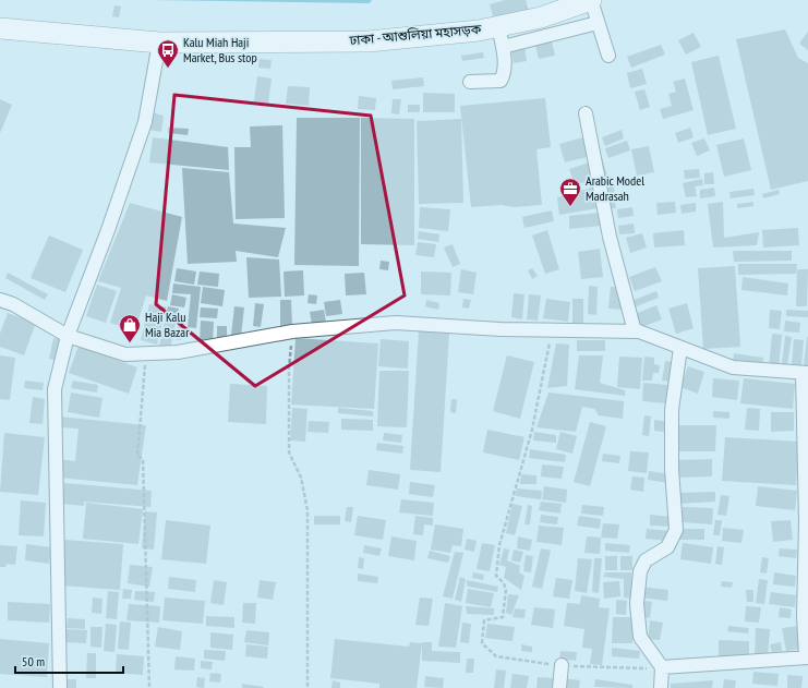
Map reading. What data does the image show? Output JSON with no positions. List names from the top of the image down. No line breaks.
{"streets":{"highway":["ঢাকা - আশুলিয়া মহাসড়ক"]},"places":{"bus stop":["Kalu Miah Haji Market, Bus stop"],"office":["Arabic Model Madrasah"],"shop":["Haji Kalu Mia Bazar"]},"scale_bar":"50 m"}
